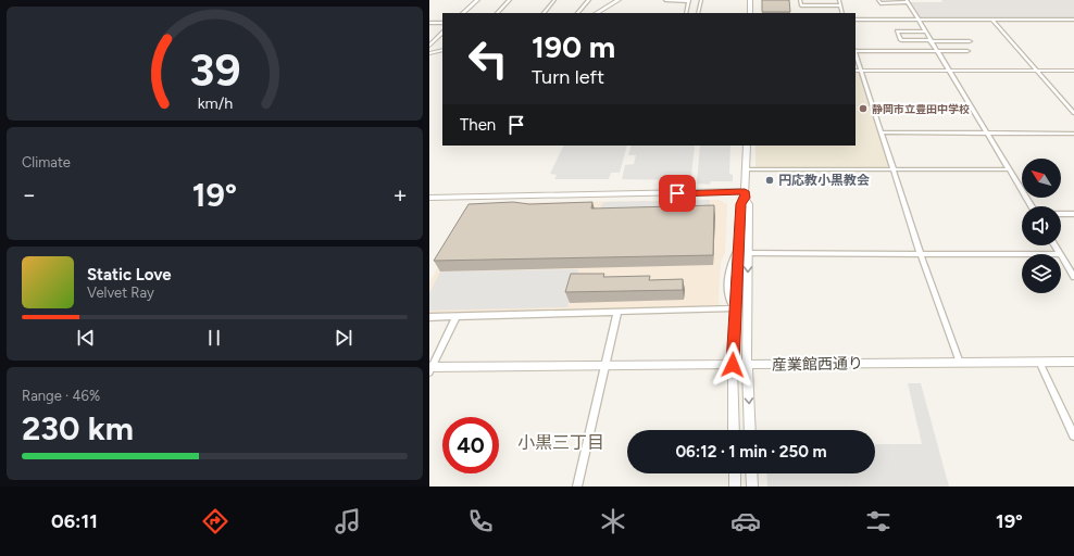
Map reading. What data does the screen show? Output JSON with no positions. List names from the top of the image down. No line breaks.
{"streets":{"street":["産業館西通り"]},"districts":["小黒三丁目"],"places":["静岡市立豊田中学校","円応教小黒教会"],"north":"top left","page":{"turn":["190 m","Turn left"],"then":"Then","tile":["Climate",["Range · 46%","230 km"]],"heat":["−","19°","+"],"song":["Static Love","Velvet Ray"],"limit":"40","trip":"06:12 · 1 min · 250 m","tabs":["06:11","19°"],"gauge":["39","km/h"]}}
